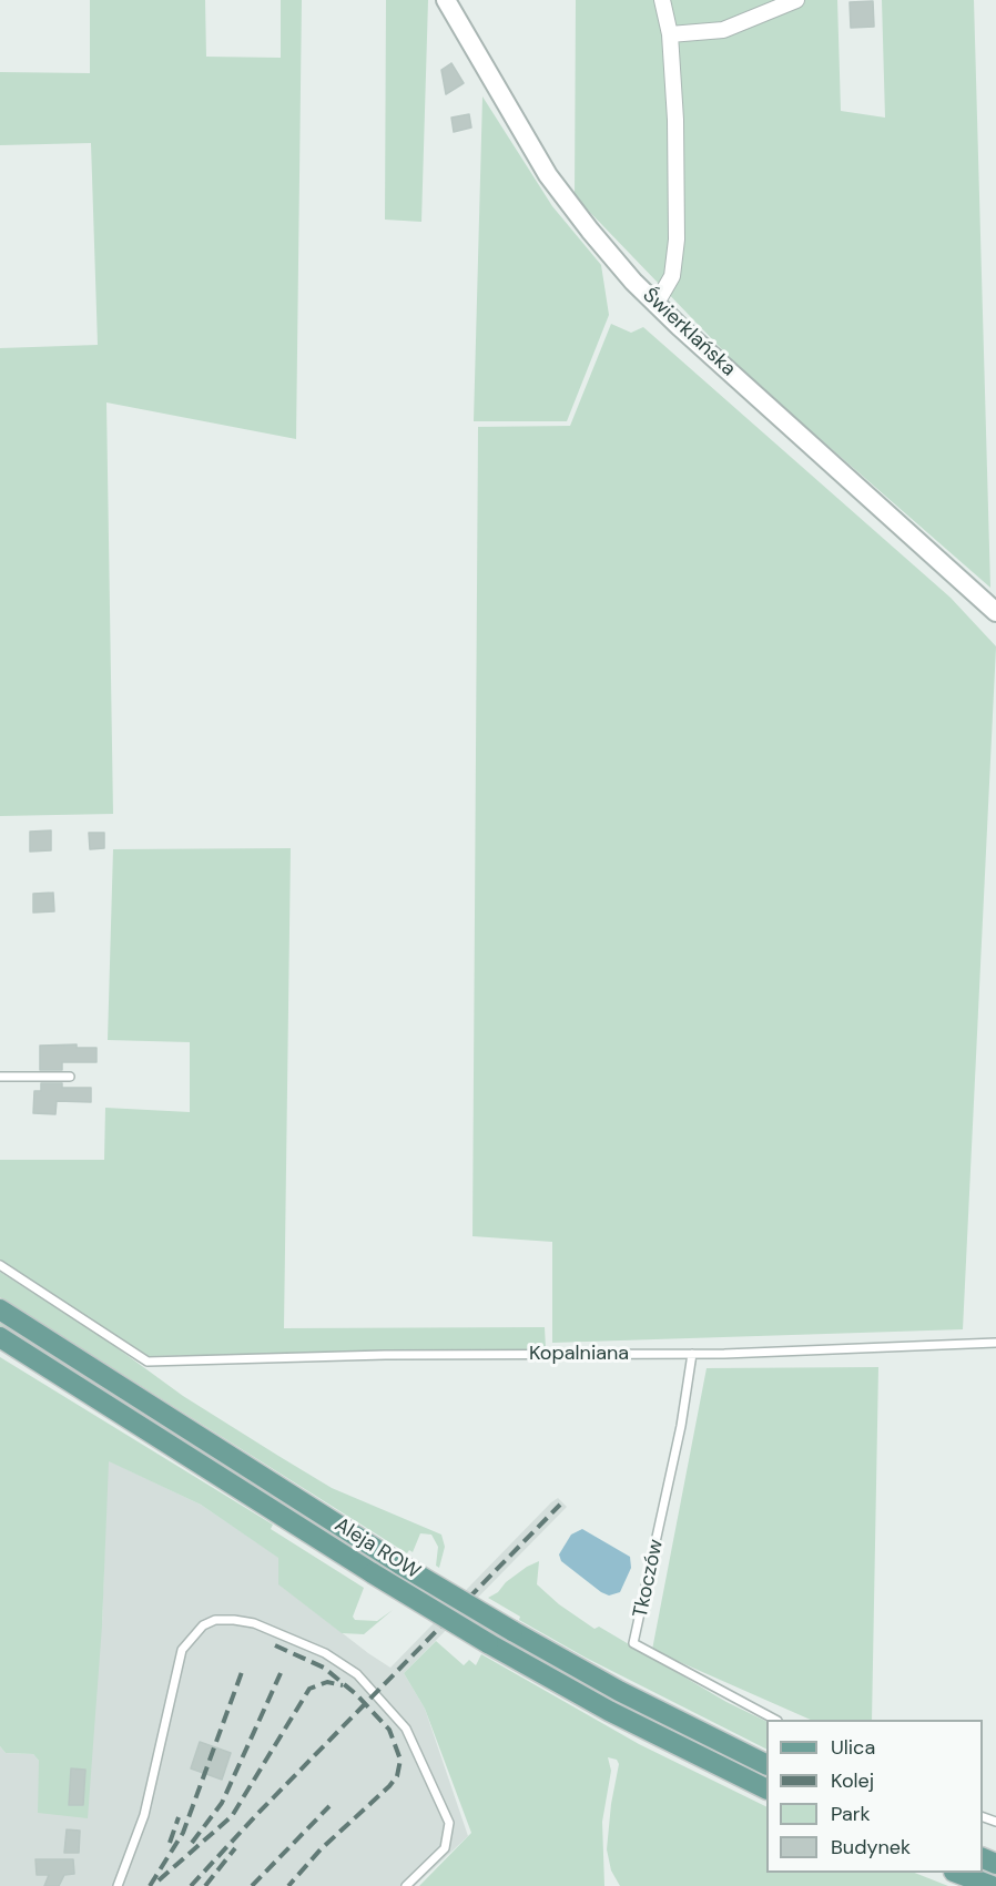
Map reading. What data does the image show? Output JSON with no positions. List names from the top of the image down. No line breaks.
{"streets":{"main road":["Aleja ROW"],"street":["Świerklańska"],"lane":["Kopalniana","Tkoczów"]},"crossings":[["Kopalniana","Tkoczów"]],"legend":["Ulica","Kolej","Park","Budynek"]}
